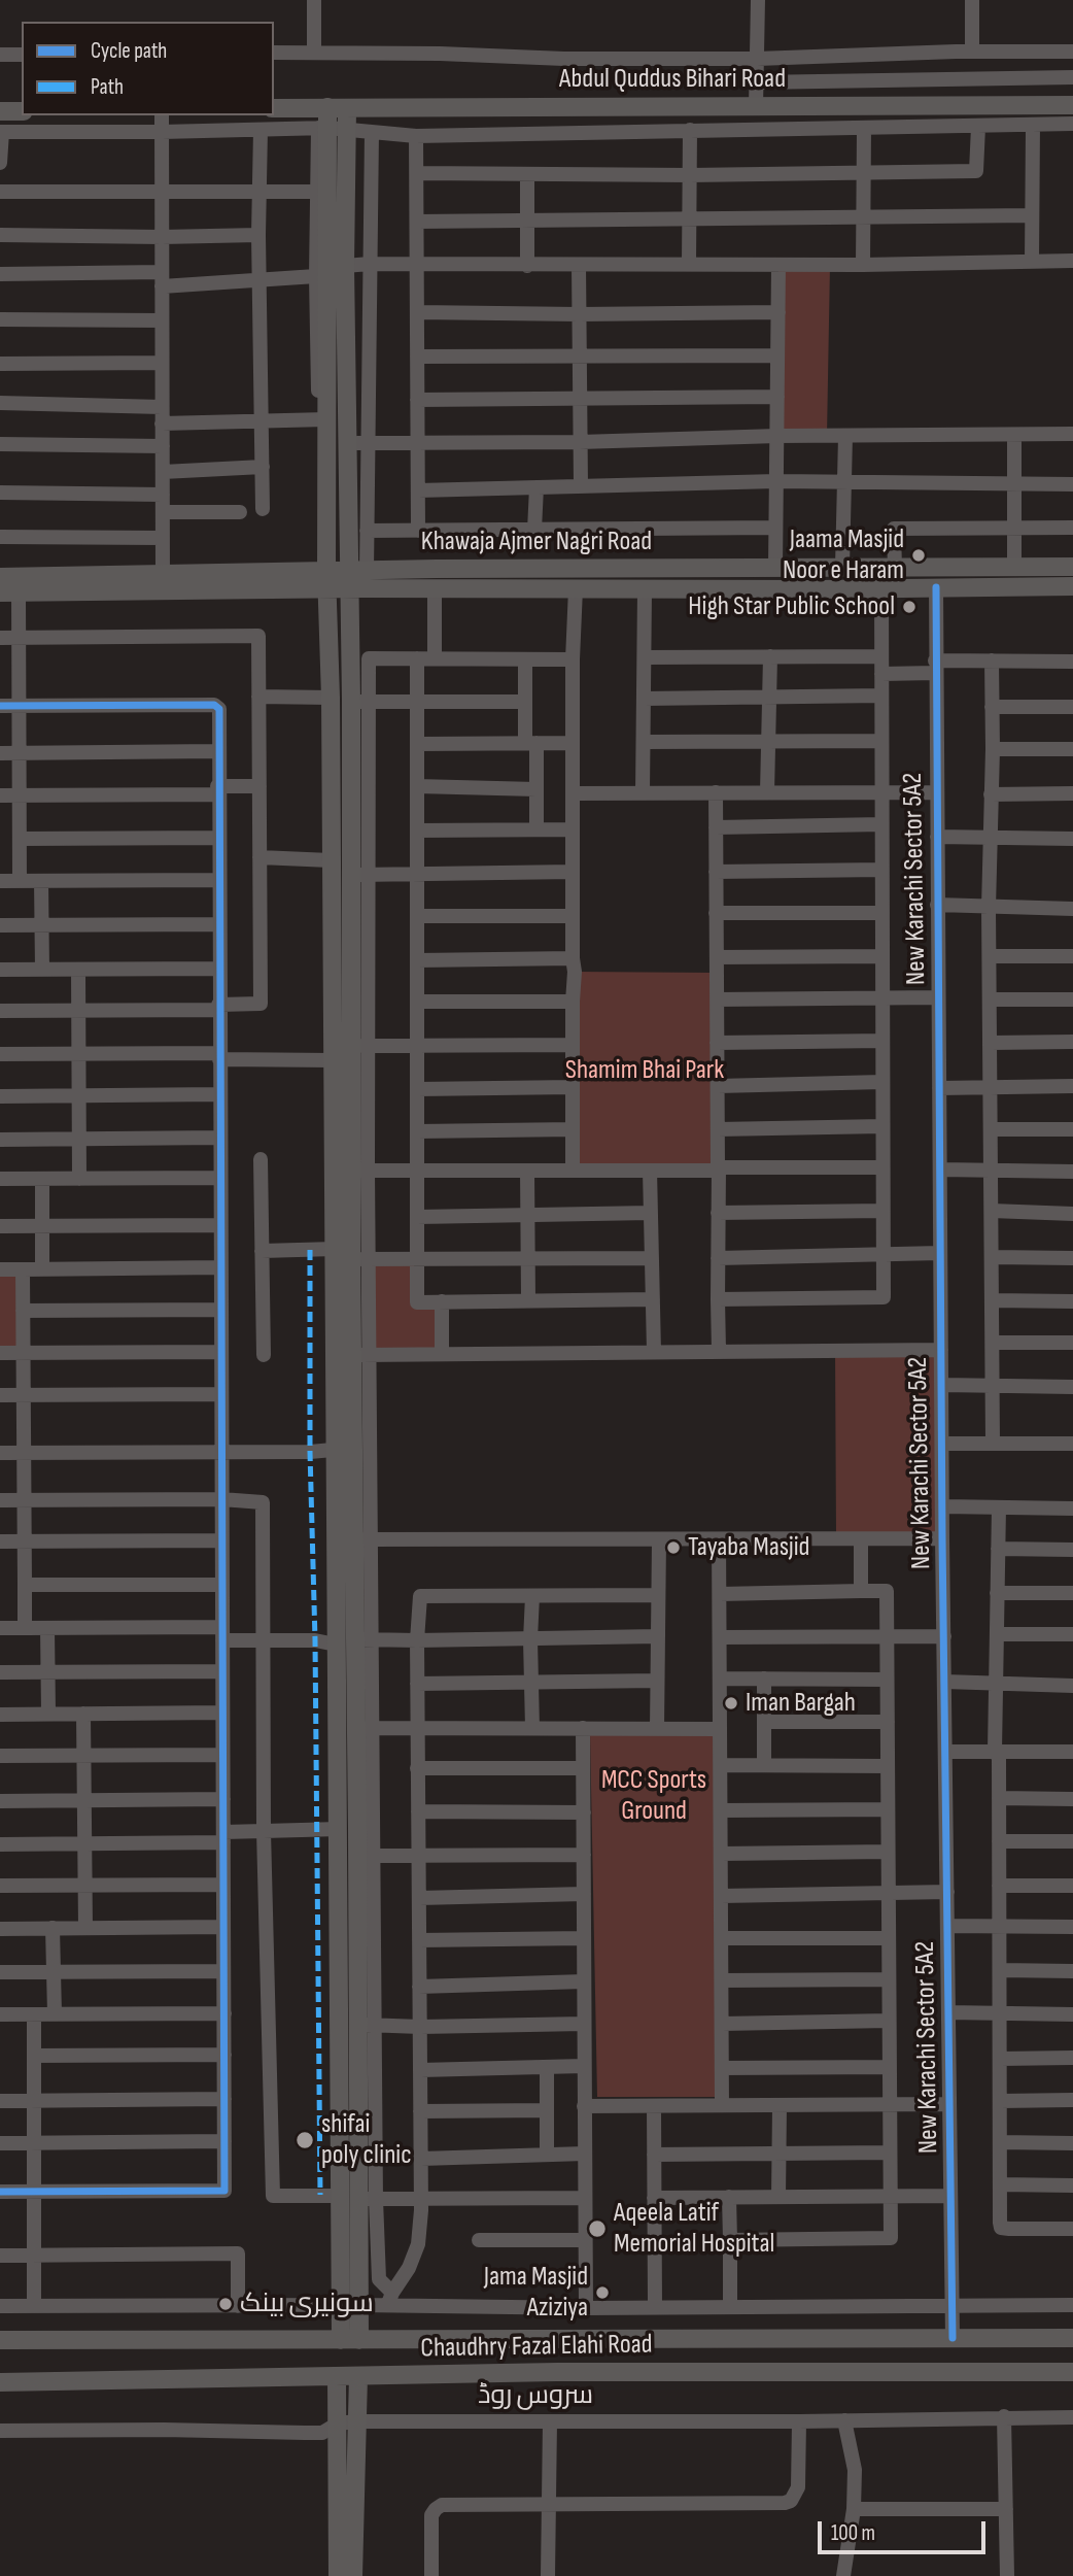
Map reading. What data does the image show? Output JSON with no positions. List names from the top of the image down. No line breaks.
{"streets":{"main road":["Abdul Quddus Bihari Road","Khawaja Ajmer Nagri Road","Chaudhry Fazal Elahi Road"],"street":["New Karachi Sector 5A2","سروس روڈ"]},"crossings":[["Khawaja Ajmer Nagri Road","New Karachi Sector 5A2"],["New Karachi Sector 5A2","Chaudhry Fazal Elahi Road"]],"parks":["Shamim Bhai Park","MCC Sports Ground"],"places":["Jaama Masjid Noor e Haram","High Star Public School","Tayaba Masjid","Iman Bargah","shifai poly clinic","Aqeela Latif Memorial Hospital","Jama Masjid Aziziya","سونیری بینک"],"legend":["Cycle path","Path"],"scale_bar":"100 m"}
